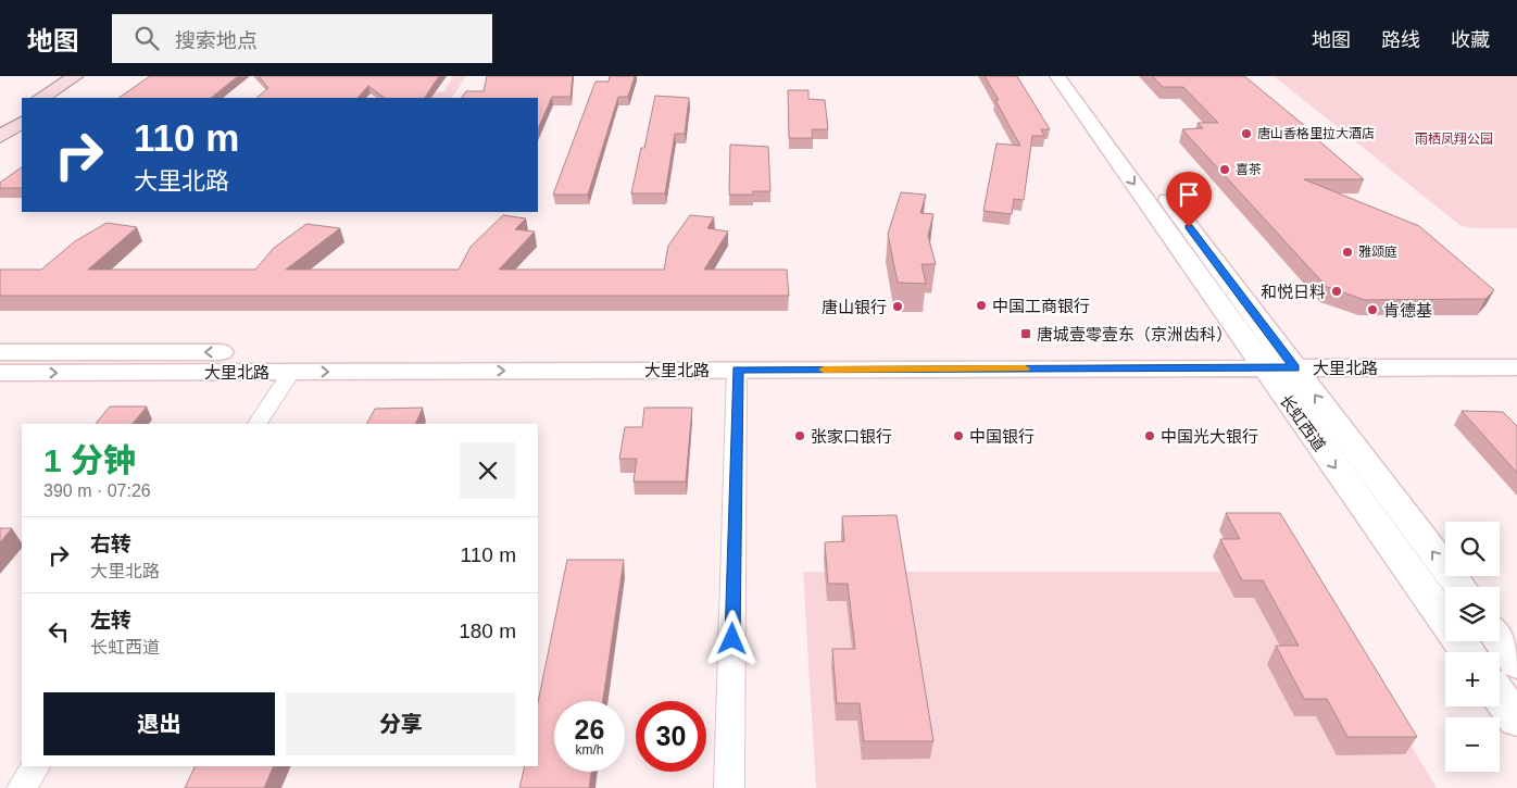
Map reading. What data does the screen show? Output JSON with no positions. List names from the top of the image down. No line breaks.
{"streets":{"main road":["大里北路","长虹西道"]},"crossings":[["大里北路","长虹西道"]],"parks":["雨栖凤翔公园"],"places":{"other":["唐山香格里拉大酒店","喜茶","雅颂庭","和悦日料","中国工商银行","唐山银行","肯德基","张家口银行","中国银行","中国光大银行"],"transit":["唐城壹零壹东（京洲齿科）"]},"page":{"header":"地图","search":"搜索地点","nav":["地图","路线","收藏"],"turn":["110 m","大里北路"],"heading":["1 分钟","390 m · 07:26"],"list":[{"name":"右转","note":"大里北路","value":"110 m"},{"name":"左转","note":"长虹西道","value":"180 m"}],"map_buttons":["+","−"],"buttons":["退出","分享"],"speed":"26 km/h","limit":"30"}}
